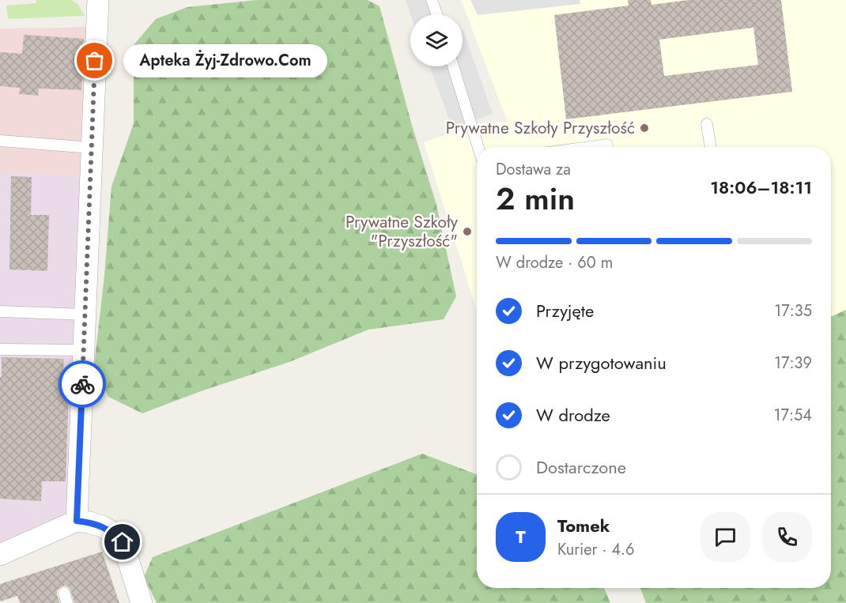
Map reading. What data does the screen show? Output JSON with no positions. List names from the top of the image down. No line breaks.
{"places":["Apteka Żyj-Zdrowo.Com","Prywatne Szkoły Przyszłość","Prywatne Szkoły \"Przyszłość\""],"page":{"bubble":"Apteka Żyj-Zdrowo.Com","heading":["2 min","Dostawa za","18:06–18:11"],"panel":["Tomek","Kurier · 4.6"],"bar":"W drodze · 60 m","list":[["Przyjęte","17:35"],["W przygotowaniu","17:39"],["W drodze","17:54"],"Dostarczone"],"round":"T"}}
